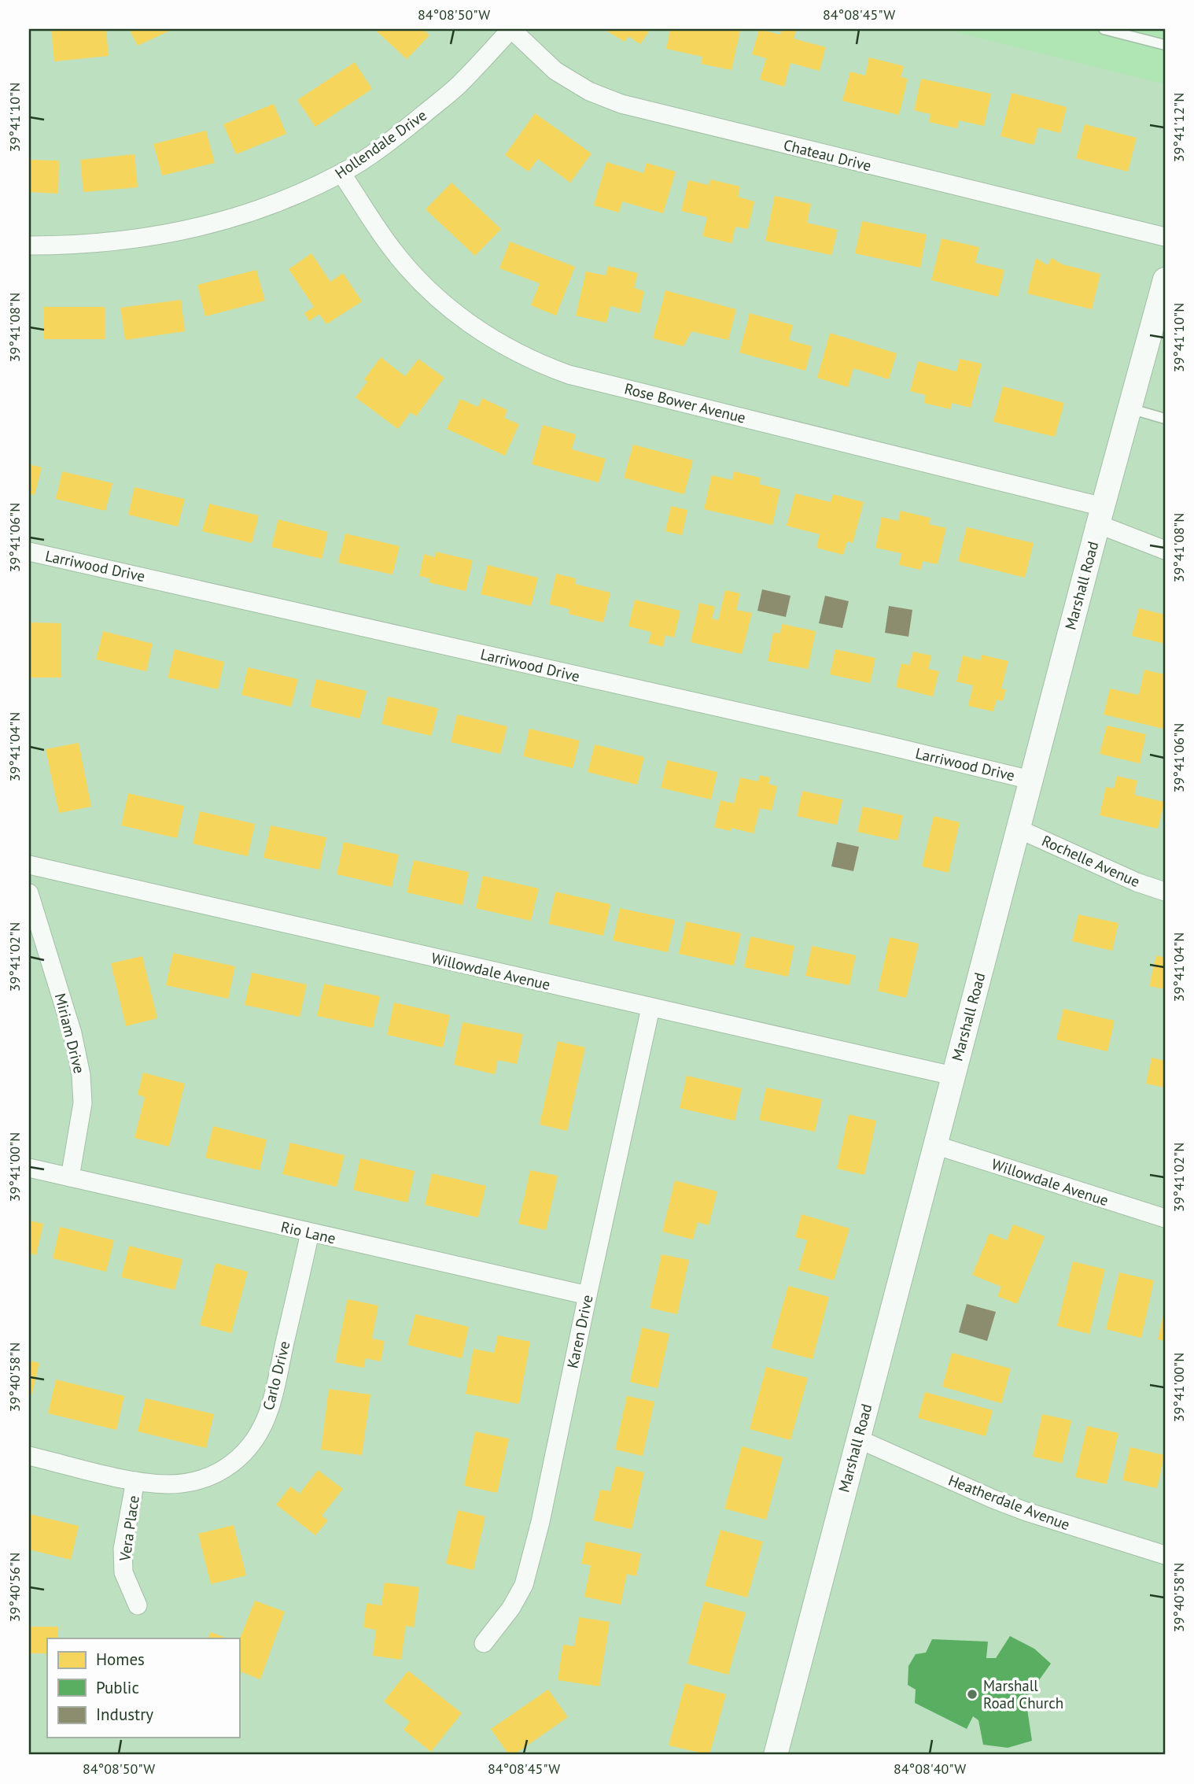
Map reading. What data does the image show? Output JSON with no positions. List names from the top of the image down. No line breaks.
{"streets":{"street":["Hollendale Drive","Chateau Drive","Rose Bower Avenue","Larriwood Drive","Marshall Road","Rochelle Avenue","Willowdale Avenue","Miriam Drive","Rio Lane","Karen Drive","Carlo Drive","Heatherdale Avenue","Vera Place"]},"crossings":[["Hollendale Drive","Chateau Drive"],["Hollendale Drive","Rose Bower Avenue"],["Rose Bower Avenue","Marshall Road"],["Larriwood Drive","Marshall Road"],["Marshall Road","Rochelle Avenue"],["Marshall Road","Willowdale Avenue"],["Marshall Road","Heatherdale Avenue"],["Willowdale Avenue","Karen Drive"],["Miriam Drive","Rio Lane"],["Rio Lane","Karen Drive"],["Rio Lane","Carlo Drive"],["Carlo Drive","Vera Place"]],"places":["Marshall Road Church"],"legend":["Homes","Public","Industry"],"coordinates":["84°08'50\"W","84°08'45\"W","39°41'10\"N","39°41'12\"N","39°41'08\"N","39°41'06\"N","39°41'04\"N","39°41'02\"N","39°41'00\"N","39°40'58\"N","39°40'56\"N","84°08'40\"W"]}
